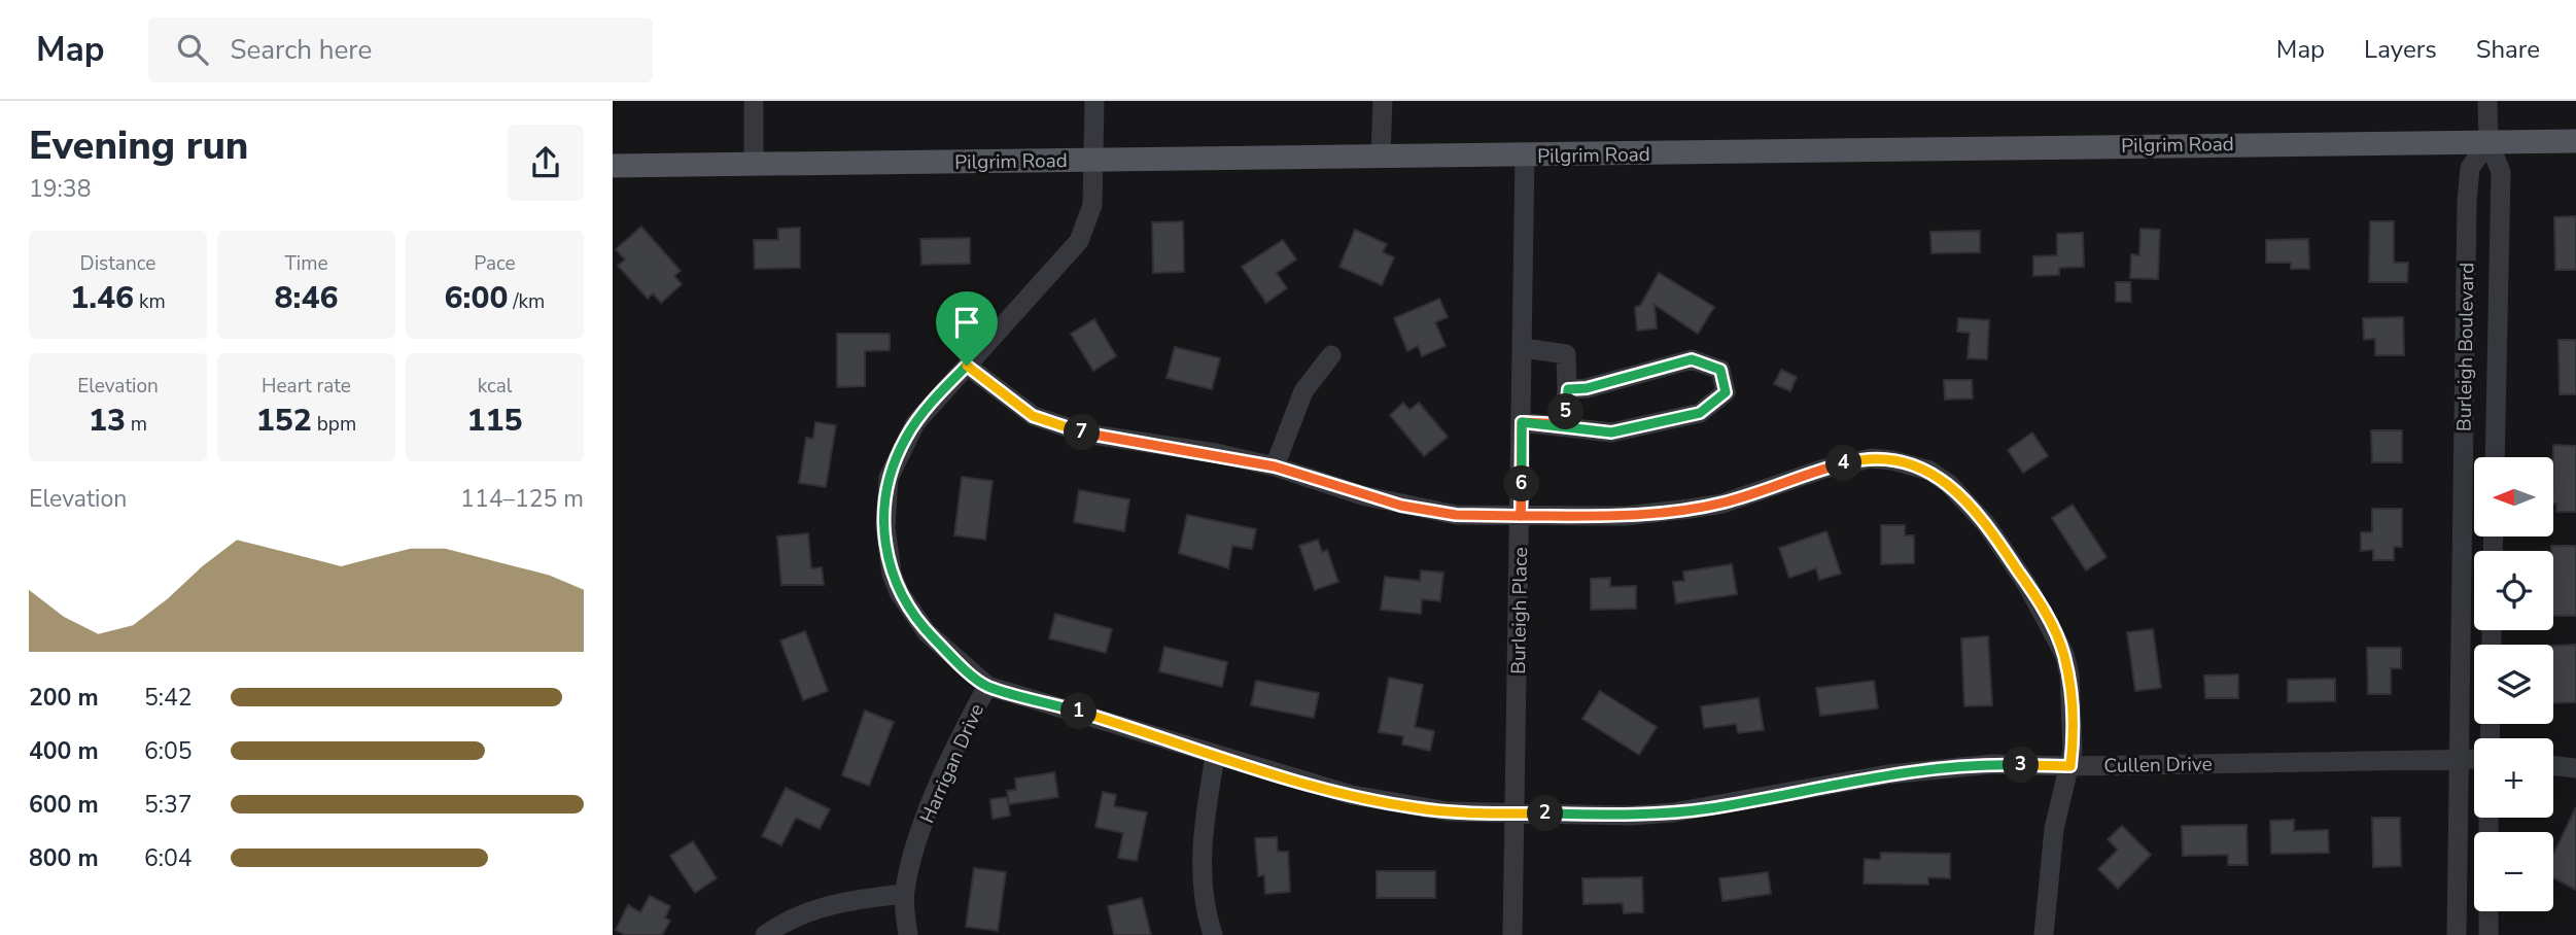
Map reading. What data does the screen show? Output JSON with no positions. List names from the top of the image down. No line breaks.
{"streets":{"main road":["Pilgrim Road"],"street":["Burleigh Boulevard","Burleigh Place","Harrigan Drive","Cullen Drive"]},"crossings":[["Pilgrim Road","Burleigh Boulevard"],["Pilgrim Road","Burleigh Place"],["Pilgrim Road","Harrigan Drive"],["Burleigh Boulevard","Cullen Drive"],["Burleigh Place","Cullen Drive"],["Harrigan Drive","Cullen Drive"]],"north":"left","page":{"header":"Map","search":"Search here","nav":["Map","Layers","Share"],"heading":["Evening run","19:38"],"stats":[["Distance","1.46 km"],["Time","8:46"],["Pace","6:00 /km"],["Elevation","13 m"],["Heart rate","152 bpm"],["kcal","115"]],"pins":["5","7","4","6","1","3","2"],"map_buttons":["+","−"],"chart":["Elevation","114–125 m"],"list":[{"name":"200 m","note":"5:42"},{"name":"400 m","note":"6:05"},{"name":"600 m","note":"5:37"},{"name":"800 m","note":"6:04"}]}}
